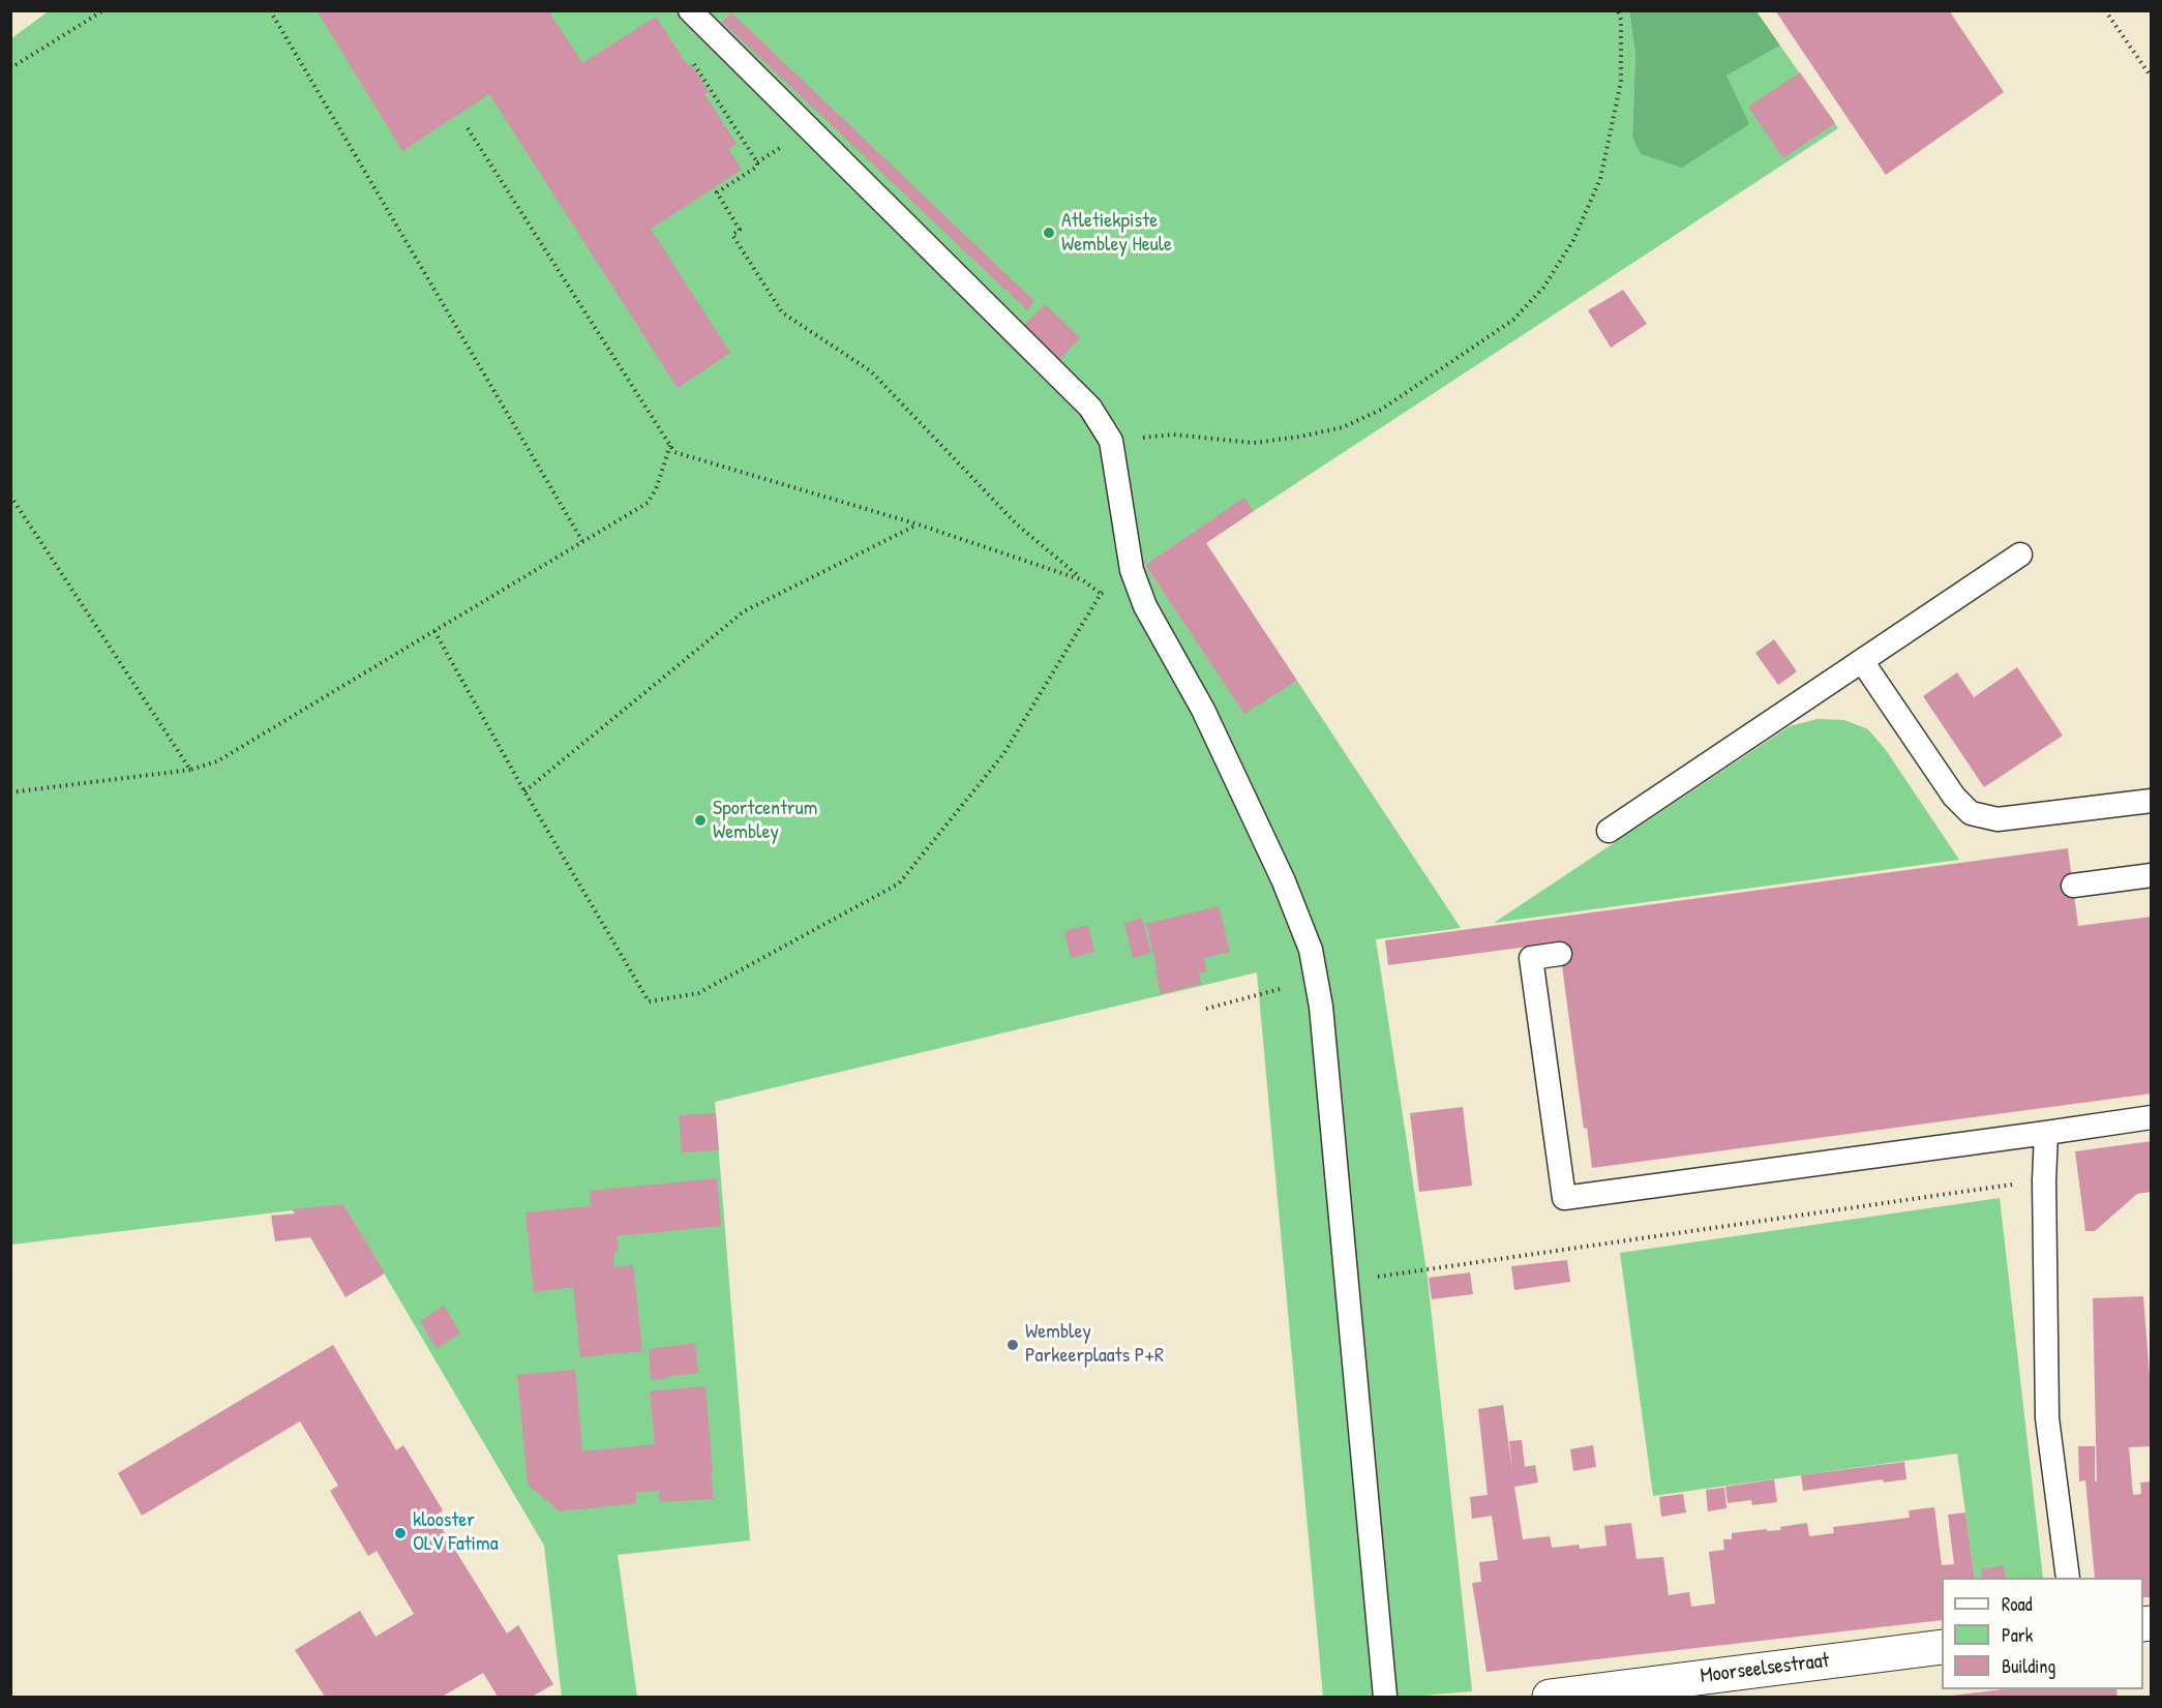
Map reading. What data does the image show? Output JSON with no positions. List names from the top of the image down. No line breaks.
{"streets":{"street":["Moorseelsestraat"]},"places":["Atletiekpiste Wembley Heule","Sportcentrum Wembley","Wembley Parkeerplaats P+R","klooster OLV Fatima"],"legend":["Road","Park","Building"]}
